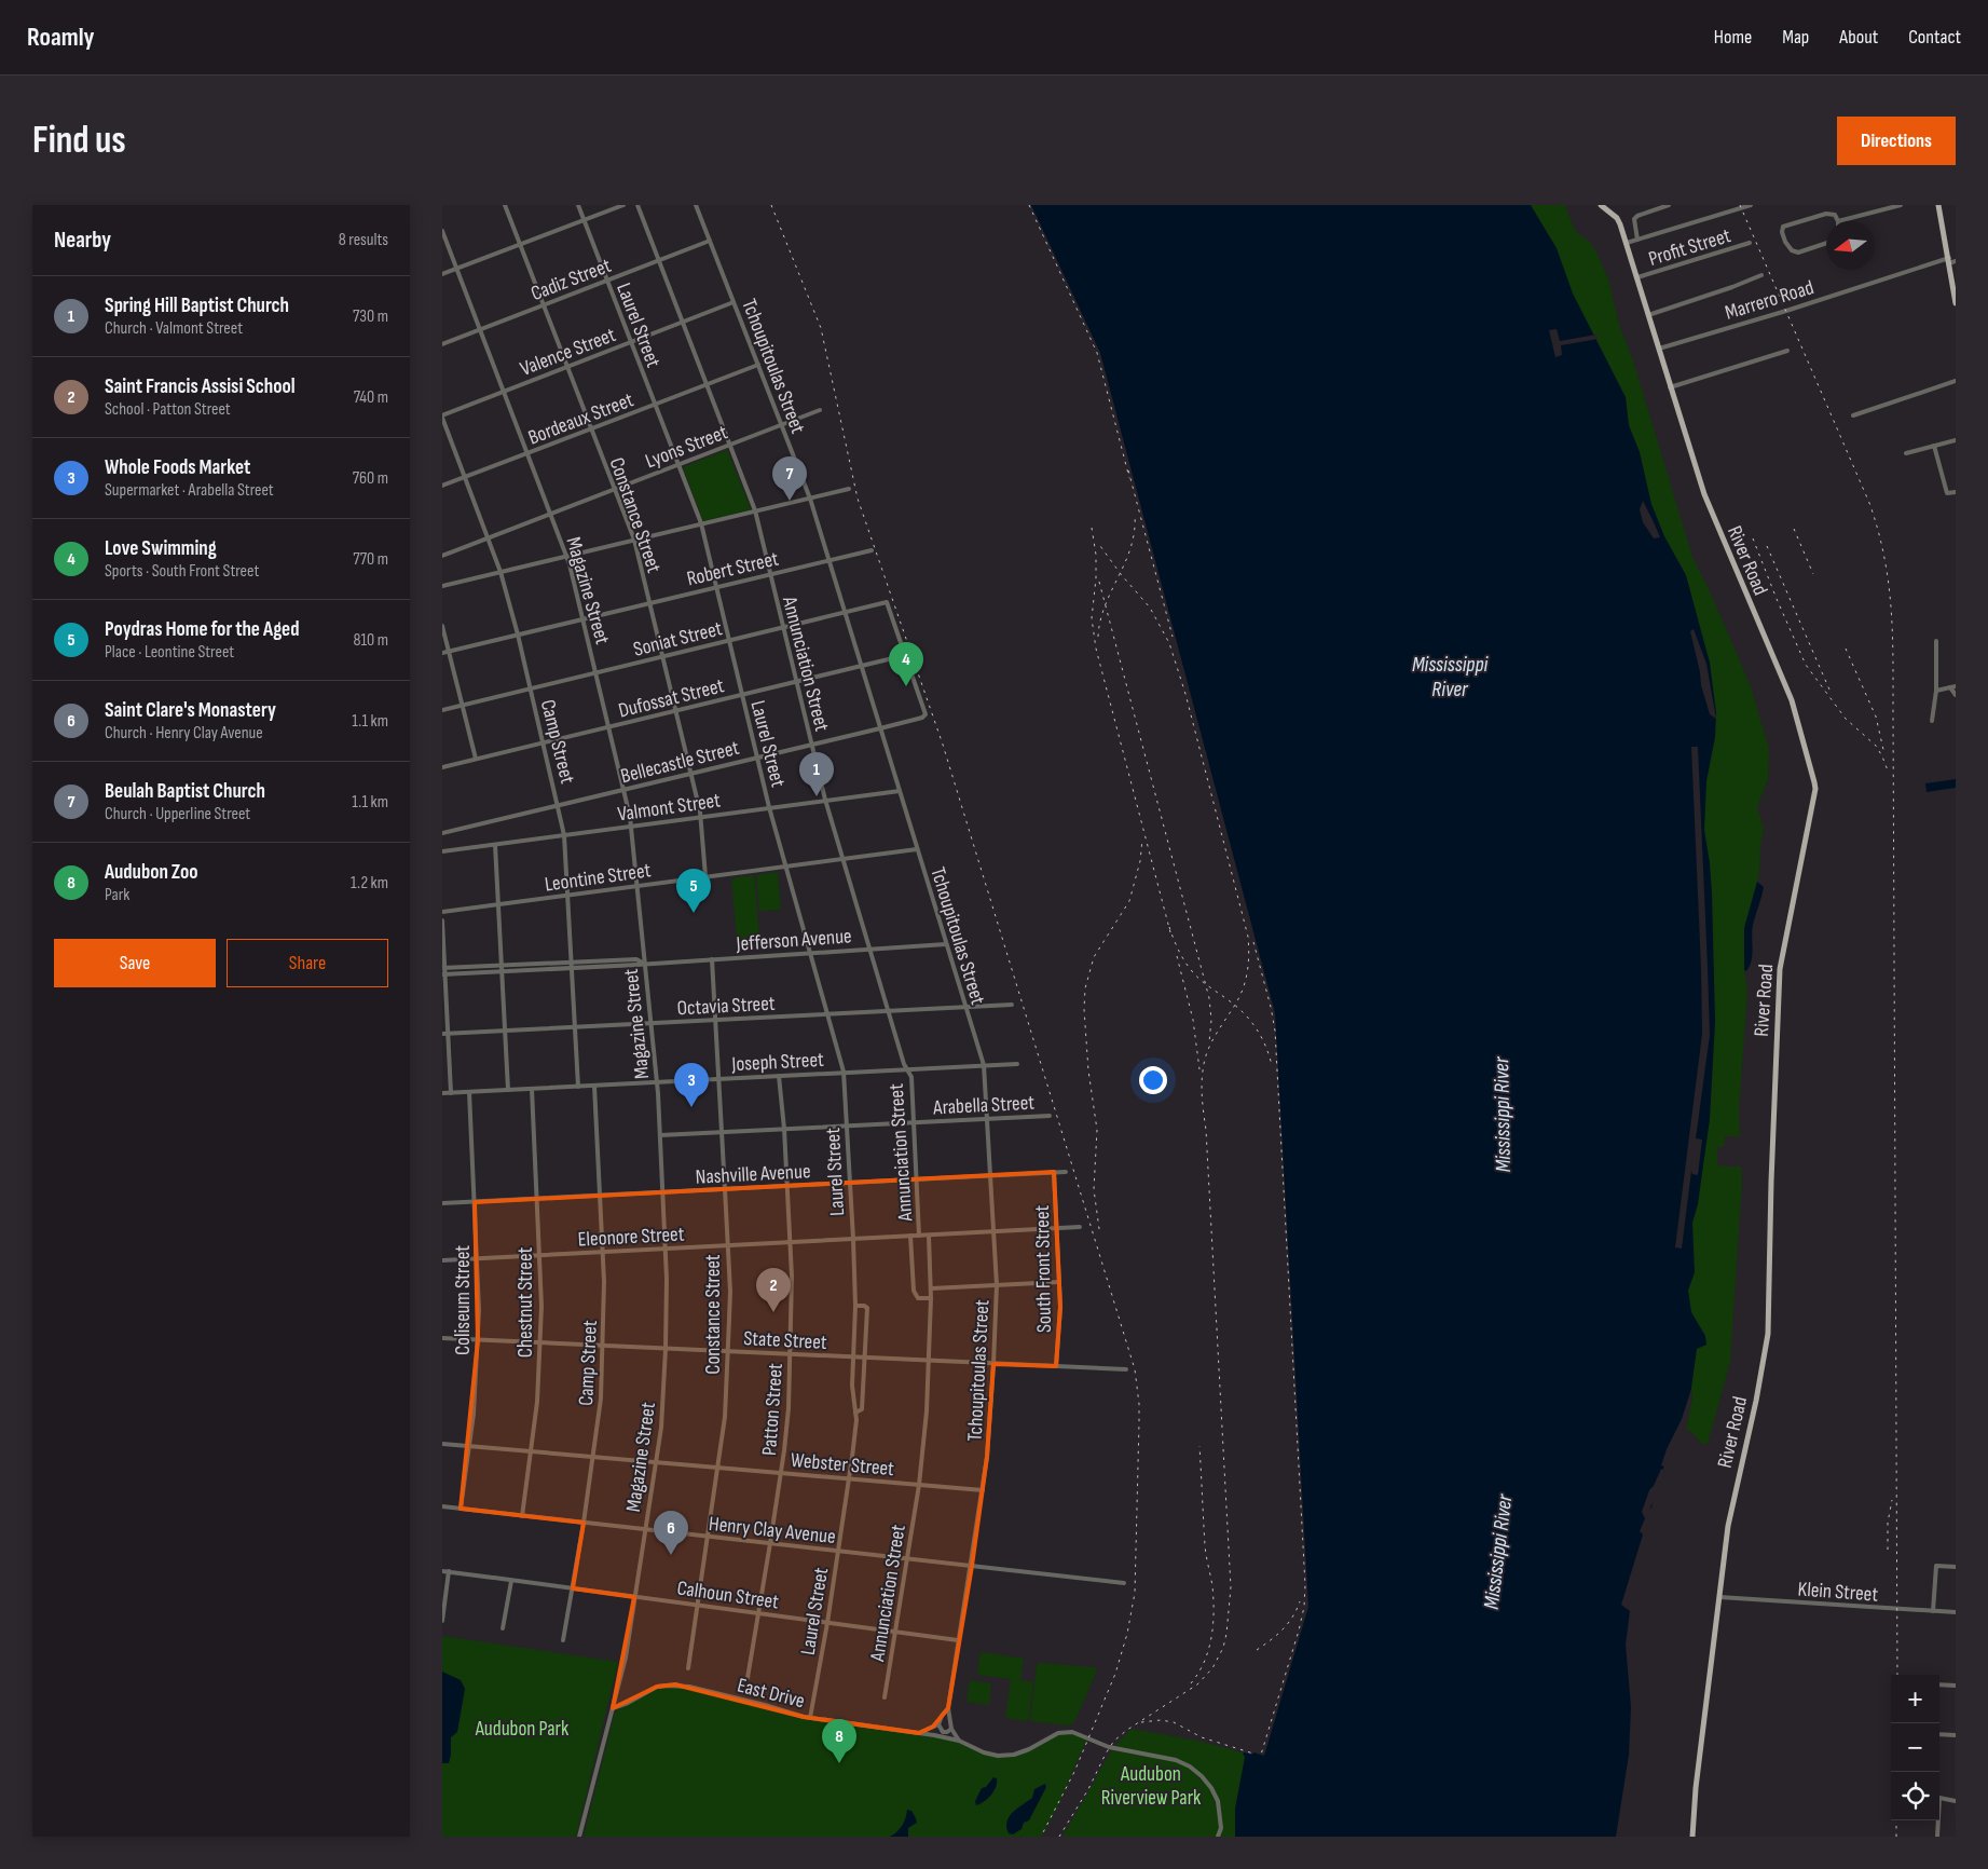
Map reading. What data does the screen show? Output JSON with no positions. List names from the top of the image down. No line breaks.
{"streets":{"main road":["River Road"],"street":["Profit Street","Cadiz Street","Marrero Road","Laurel Street","Valence Street","Tchoupitoulas Street","Bordeaux Street","Lyons Street","Constance Street","Robert Street","Magazine Street","Soniat Street","Annunciation Street","Dufossat Street","Camp Street","Bellecastle Street","Valmont Street","Leontine Street","Jefferson Avenue","Octavia Street","Joseph Street","Arabella Street","Nashville Avenue","Eleonore Street","South Front Street","Coliseum Street","Chestnut Street","State Street","Patton Street","Webster Street","Henry Clay Avenue","Klein Street","Calhoun Street","East Drive"]},"crossings":[["Profit Street","River Road"],["Cadiz Street","Laurel Street"],["Cadiz Street","Tchoupitoulas Street"],["Cadiz Street","Constance Street"],["Cadiz Street","Magazine Street"],["Cadiz Street","Annunciation Street"],["Marrero Road","River Road"],["Laurel Street","Valence Street"],["Laurel Street","Bordeaux Street"],["Laurel Street","Lyons Street"],["Laurel Street","Robert Street"],["Laurel Street","Soniat Street"],["Laurel Street","Dufossat Street"],["Laurel Street","Bellecastle Street"],["Laurel Street","Valmont Street"],["Laurel Street","Leontine Street"],["Laurel Street","Jefferson Avenue"],["Laurel Street","Octavia Street"],["Laurel Street","Joseph Street"],["Laurel Street","Arabella Street"],["Laurel Street","Nashville Avenue"],["Laurel Street","Eleonore Street"],["Laurel Street","State Street"],["Laurel Street","Webster Street"],["Laurel Street","Henry Clay Avenue"],["Laurel Street","Calhoun Street"],["Laurel Street","East Drive"],["Valence Street","Tchoupitoulas Street"],["Valence Street","Constance Street"],["Valence Street","Magazine Street"],["Valence Street","Annunciation Street"],["Valence Street","Camp Street"],["Tchoupitoulas Street","Bordeaux Street"],["Tchoupitoulas Street","Lyons Street"],["Tchoupitoulas Street","Robert Street"],["Tchoupitoulas Street","Soniat Street"],["Tchoupitoulas Street","Dufossat Street"],["Tchoupitoulas Street","Bellecastle Street"],["Tchoupitoulas Street","Valmont Street"],["Tchoupitoulas Street","Leontine Street"],["Tchoupitoulas Street","Jefferson Avenue"],["Tchoupitoulas Street","Octavia Street"],["Tchoupitoulas Street","Joseph Street"],["Tchoupitoulas Street","Arabella Street"],["Tchoupitoulas Street","Nashville Avenue"],["Tchoupitoulas Street","Eleonore Street"],["Tchoupitoulas Street","State Street"],["Tchoupitoulas Street","Webster Street"],["Tchoupitoulas Street","Henry Clay Avenue"],["Tchoupitoulas Street","Calhoun Street"],["Tchoupitoulas Street","East Drive"],["Bordeaux Street","Constance Street"],["Bordeaux Street","Magazine Street"],["Bordeaux Street","Annunciation Street"],["Bordeaux Street","Camp Street"],["Lyons Street","Constance Street"],["Lyons Street","Magazine Street"],["Lyons Street","Annunciation Street"],["Lyons Street","Camp Street"],["Constance Street","Robert Street"],["Constance Street","Soniat Street"],["Constance Street","Dufossat Street"],["Constance Street","Bellecastle Street"],["Constance Street","Valmont Street"],["Constance Street","Leontine Street"],["Constance Street","Jefferson Avenue"],["Constance Street","Octavia Street"],["Constance Street","Joseph Street"],["Constance Street","Arabella Street"],["Constance Street","Nashville Avenue"],["Constance Street","Eleonore Street"],["Constance Street","State Street"],["Constance Street","Webster Street"],["Constance Street","Henry Clay Avenue"],["Constance Street","Calhoun Street"],["River Road","Klein Street"],["Robert Street","Magazine Street"],["Robert Street","Annunciation Street"],["Robert Street","Camp Street"],["Magazine Street","Soniat Street"],["Magazine Street","Dufossat Street"],["Magazine Street","Bellecastle Street"],["Magazine Street","Valmont Street"],["Magazine Street","Leontine Street"],["Magazine Street","Jefferson Avenue"],["Magazine Street","Octavia Street"],["Magazine Street","Joseph Street"],["Magazine Street","Arabella Street"],["Magazine Street","Nashville Avenue"],["Magazine Street","Eleonore Street"],["Magazine Street","State Street"],["Magazine Street","Webster Street"],["Magazine Street","Henry Clay Avenue"],["Magazine Street","Calhoun Street"],["Magazine Street","East Drive"],["Soniat Street","Annunciation Street"],["Soniat Street","Dufossat Street"],["Soniat Street","Camp Street"],["Soniat Street","Bellecastle Street"],["Annunciation Street","Dufossat Street"],["Annunciation Street","Bellecastle Street"],["Annunciation Street","Valmont Street"],["Annunciation Street","Leontine Street"],["Annunciation Street","Jefferson Avenue"],["Annunciation Street","Octavia Street"],["Annunciation Street","Joseph Street"],["Annunciation Street","Arabella Street"],["Annunciation Street","Nashville Avenue"],["Annunciation Street","Eleonore Street"],["Annunciation Street","State Street"],["Annunciation Street","Webster Street"],["Annunciation Street","Henry Clay Avenue"],["Annunciation Street","Calhoun Street"],["Dufossat Street","Camp Street"],["Dufossat Street","Bellecastle Street"],["Camp Street","Bellecastle Street"],["Camp Street","Valmont Street"],["Camp Street","Leontine Street"],["Camp Street","Jefferson Avenue"],["Camp Street","Octavia Street"],["Camp Street","Joseph Street"],["Camp Street","Nashville Avenue"],["Camp Street","Eleonore Street"],["Camp Street","State Street"],["Camp Street","Webster Street"],["Camp Street","Henry Clay Avenue"],["Camp Street","Calhoun Street"],["Joseph Street","Coliseum Street"],["Joseph Street","Chestnut Street"],["Joseph Street","Patton Street"],["Arabella Street","Patton Street"],["Nashville Avenue","South Front Street"],["Nashville Avenue","Coliseum Street"],["Nashville Avenue","Chestnut Street"],["Nashville Avenue","Patton Street"],["Eleonore Street","South Front Street"],["Eleonore Street","Coliseum Street"],["Eleonore Street","Chestnut Street"],["Eleonore Street","Patton Street"],["South Front Street","State Street"],["Coliseum Street","State Street"],["Coliseum Street","Webster Street"],["Coliseum Street","Henry Clay Avenue"],["Chestnut Street","State Street"],["Chestnut Street","Webster Street"],["Chestnut Street","Henry Clay Avenue"],["State Street","Patton Street"],["Patton Street","Webster Street"],["Patton Street","Henry Clay Avenue"],["Patton Street","Calhoun Street"]],"water":["Mississippi River"],"parks":["Audubon Park","Audubon Riverview Park"],"north":"left","page":{"header":"Roamly","nav":["Home","Map","About","Contact"],"buttons":["Directions",["Save","Share"]],"title":"Find us","heading":["Nearby","8 results"],"list":[{"mark":"1","name":"Spring Hill Baptist Church","note":"Church · Valmont Street","value":"730 m"},{"mark":"2","name":"Saint Francis Assisi School","note":"School · Patton Street","value":"740 m"},{"mark":"3","name":"Whole Foods Market","note":"Supermarket · Arabella Street","value":"760 m"},{"mark":"4","name":"Love Swimming","note":"Sports · South Front Street","value":"770 m"},{"mark":"5","name":"Poydras Home for the Aged","note":"Place · Leontine Street","value":"810 m"},{"mark":"6","name":"Saint Clare's Monastery","note":"Church · Henry Clay Avenue","value":"1.1 km"},{"mark":"7","name":"Beulah Baptist Church","note":"Church · Upperline Street","value":"1.1 km"},{"mark":"8","name":"Audubon Zoo","note":"Park","value":"1.2 km"}],"pins":["7","4","1","5","3","2","6","8"],"map_buttons":["+","−"]}}
